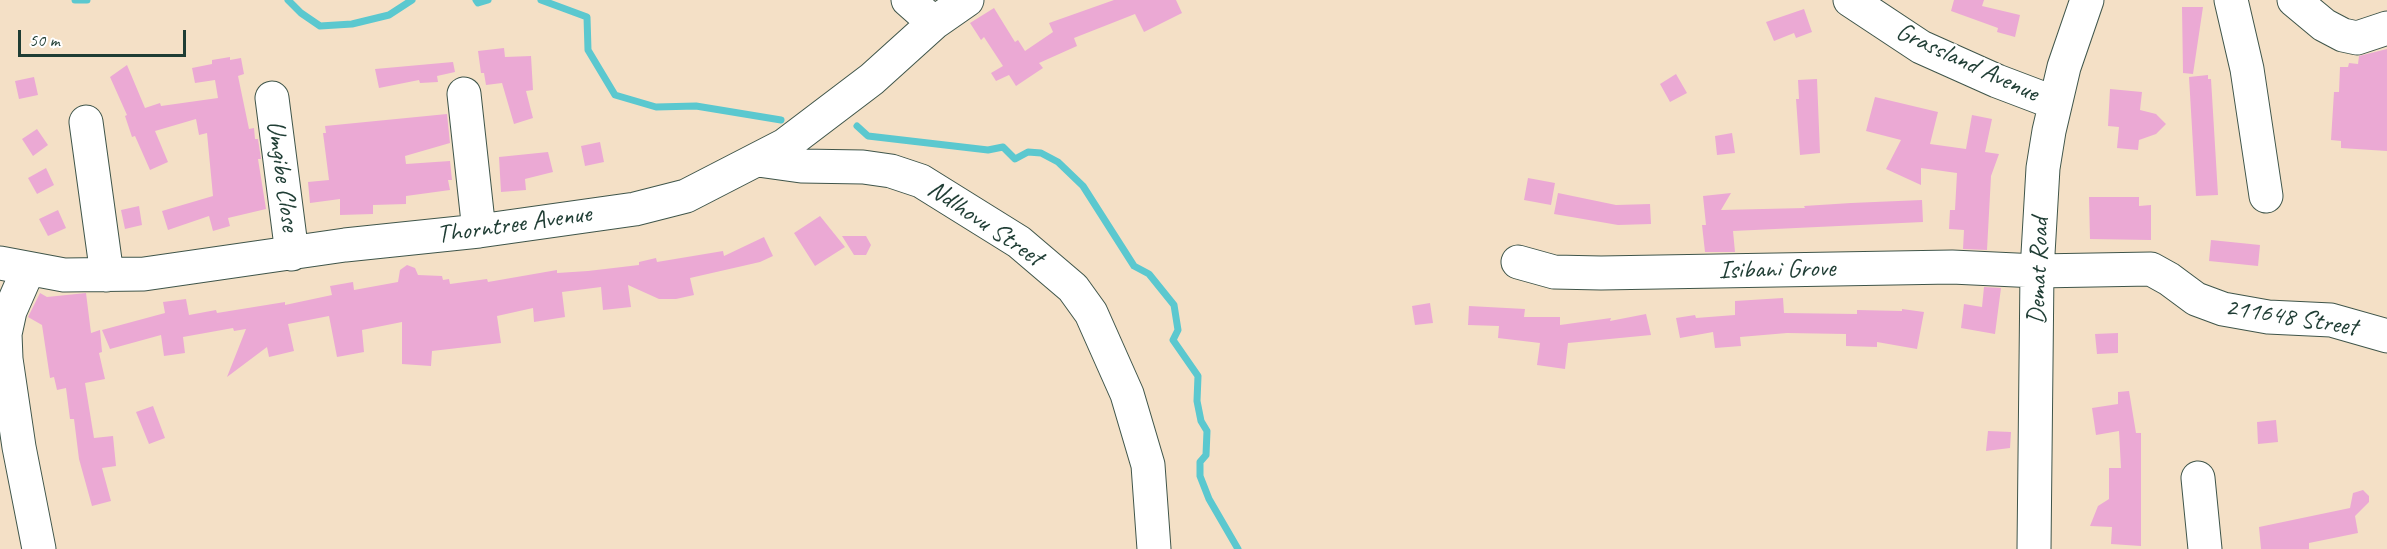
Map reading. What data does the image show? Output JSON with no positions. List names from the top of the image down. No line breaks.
{"streets":{"street":["Grassland Avenue","Umgibe Close","Ndlhovu Street","Thorntree Avenue","Isibani Grove","Demat Road","211648 Street"]},"crossings":[["Grassland Avenue","Demat Road"],["Umgibe Close","Thorntree Avenue"],["Ndlhovu Street","Thorntree Avenue"],["Isibani Grove","Demat Road"],["Isibani Grove","211648 Street"]],"scale_bar":"50 m"}
